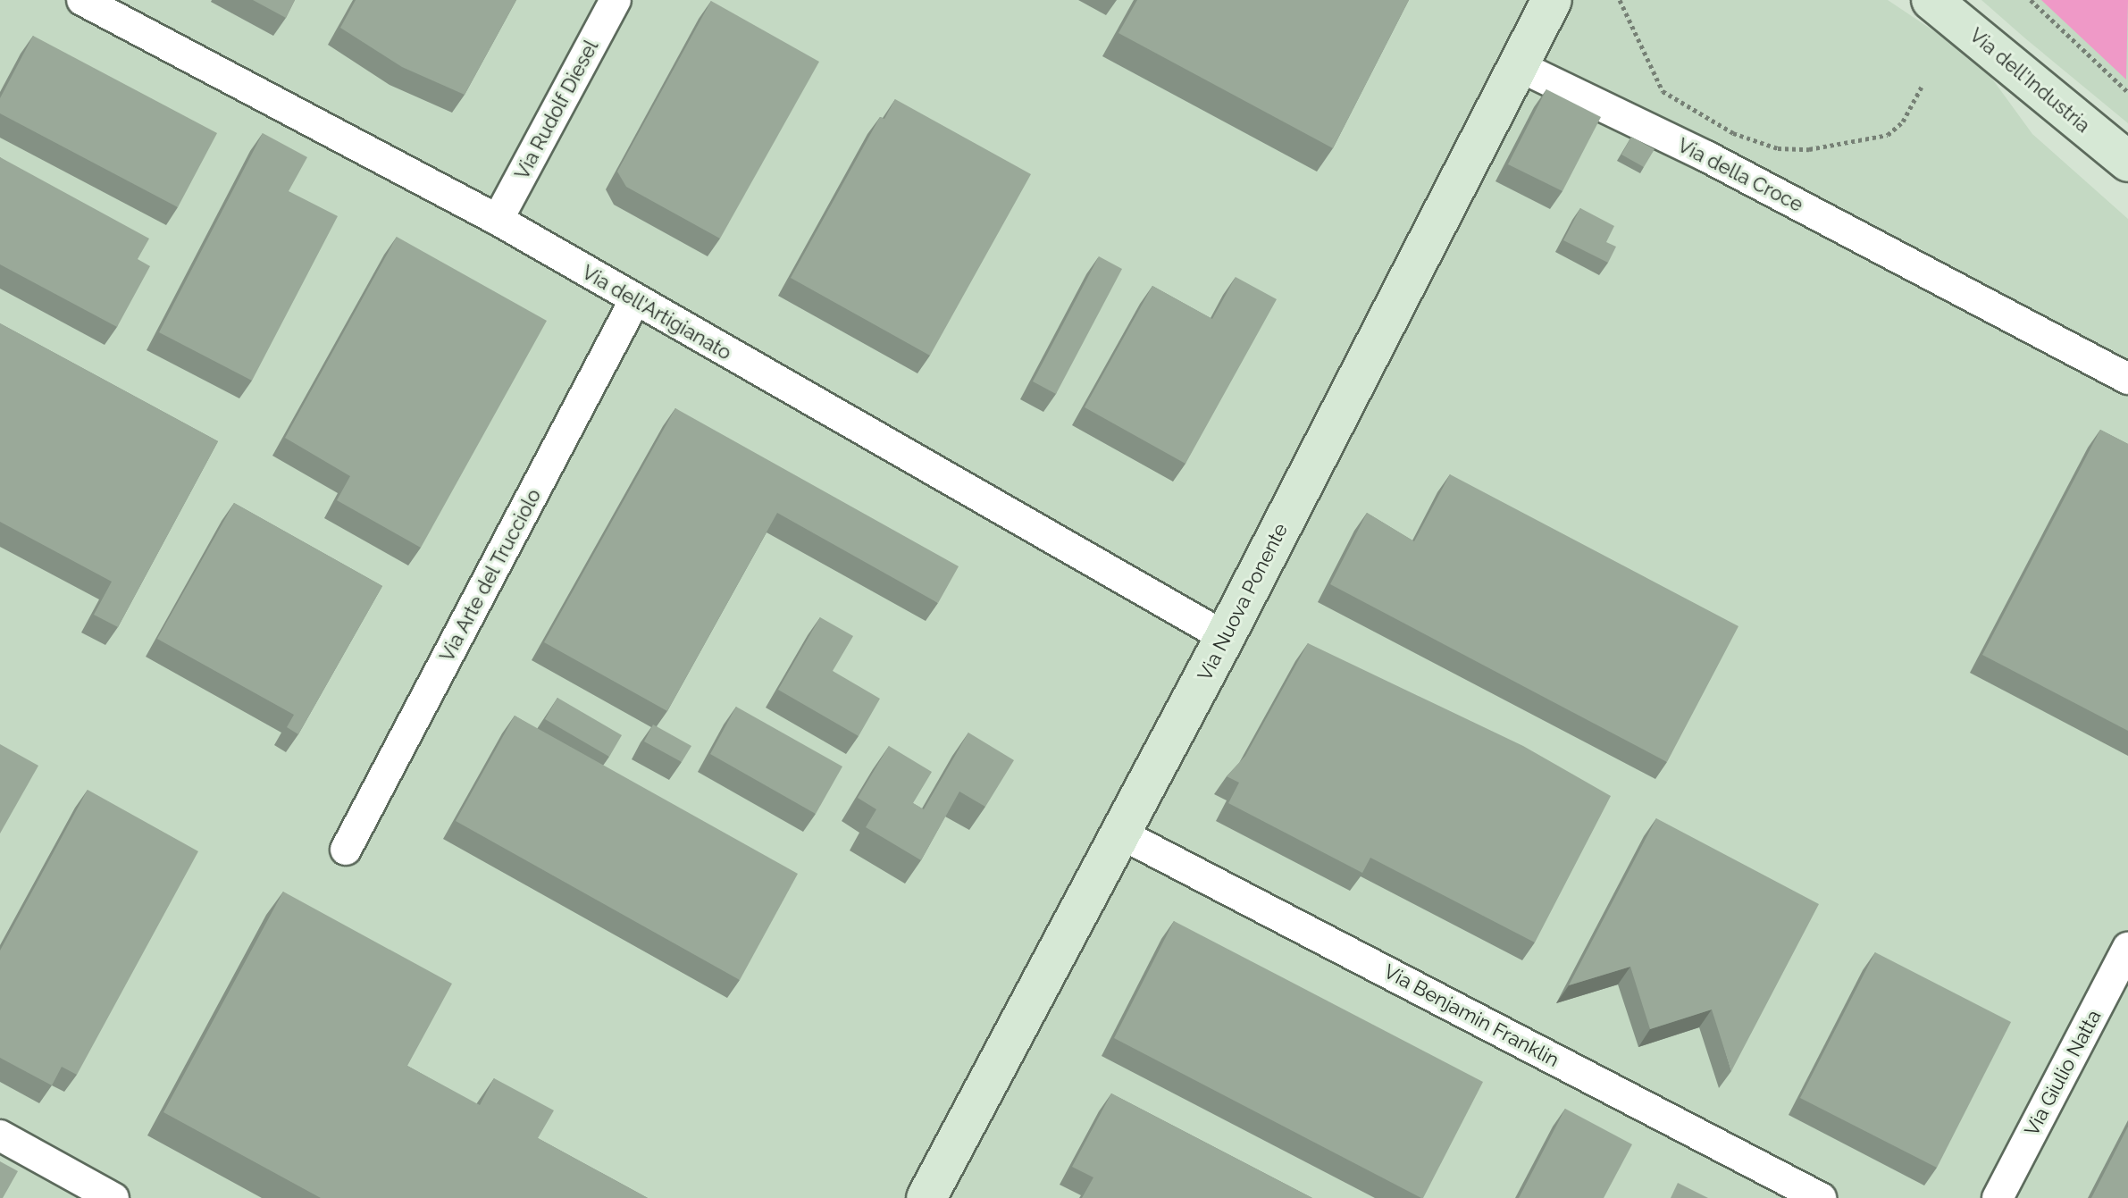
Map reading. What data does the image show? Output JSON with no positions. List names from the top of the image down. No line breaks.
{"streets":{"street":["Via dell'Industria","Via Rudolf Diesel","Via della Croce","Via dell'Artigianato","Via Arte del Trucciolo","Via Nuova Ponente","Via Benjamin Franklin","Via Giulio Natta"]},"crossings":[["Via Rudolf Diesel","Via dell'Artigianato"],["Via della Croce","Via Nuova Ponente"],["Via dell'Artigianato","Via Arte del Trucciolo"],["Via dell'Artigianato","Via Nuova Ponente"],["Via Nuova Ponente","Via Benjamin Franklin"]]}
